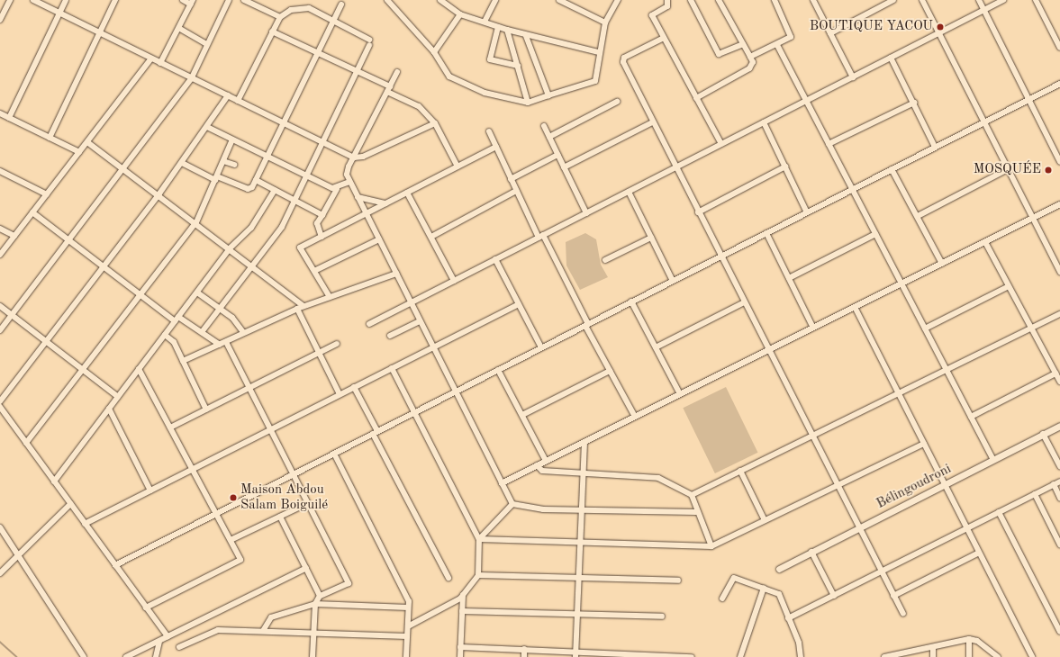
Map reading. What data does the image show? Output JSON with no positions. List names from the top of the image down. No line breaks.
{"streets":{"street":["Bélingoudroni"]},"places":["BOUTIQUE YACOU","MOSQUÉE","Maison Abdou Salam Boiguilé"]}
